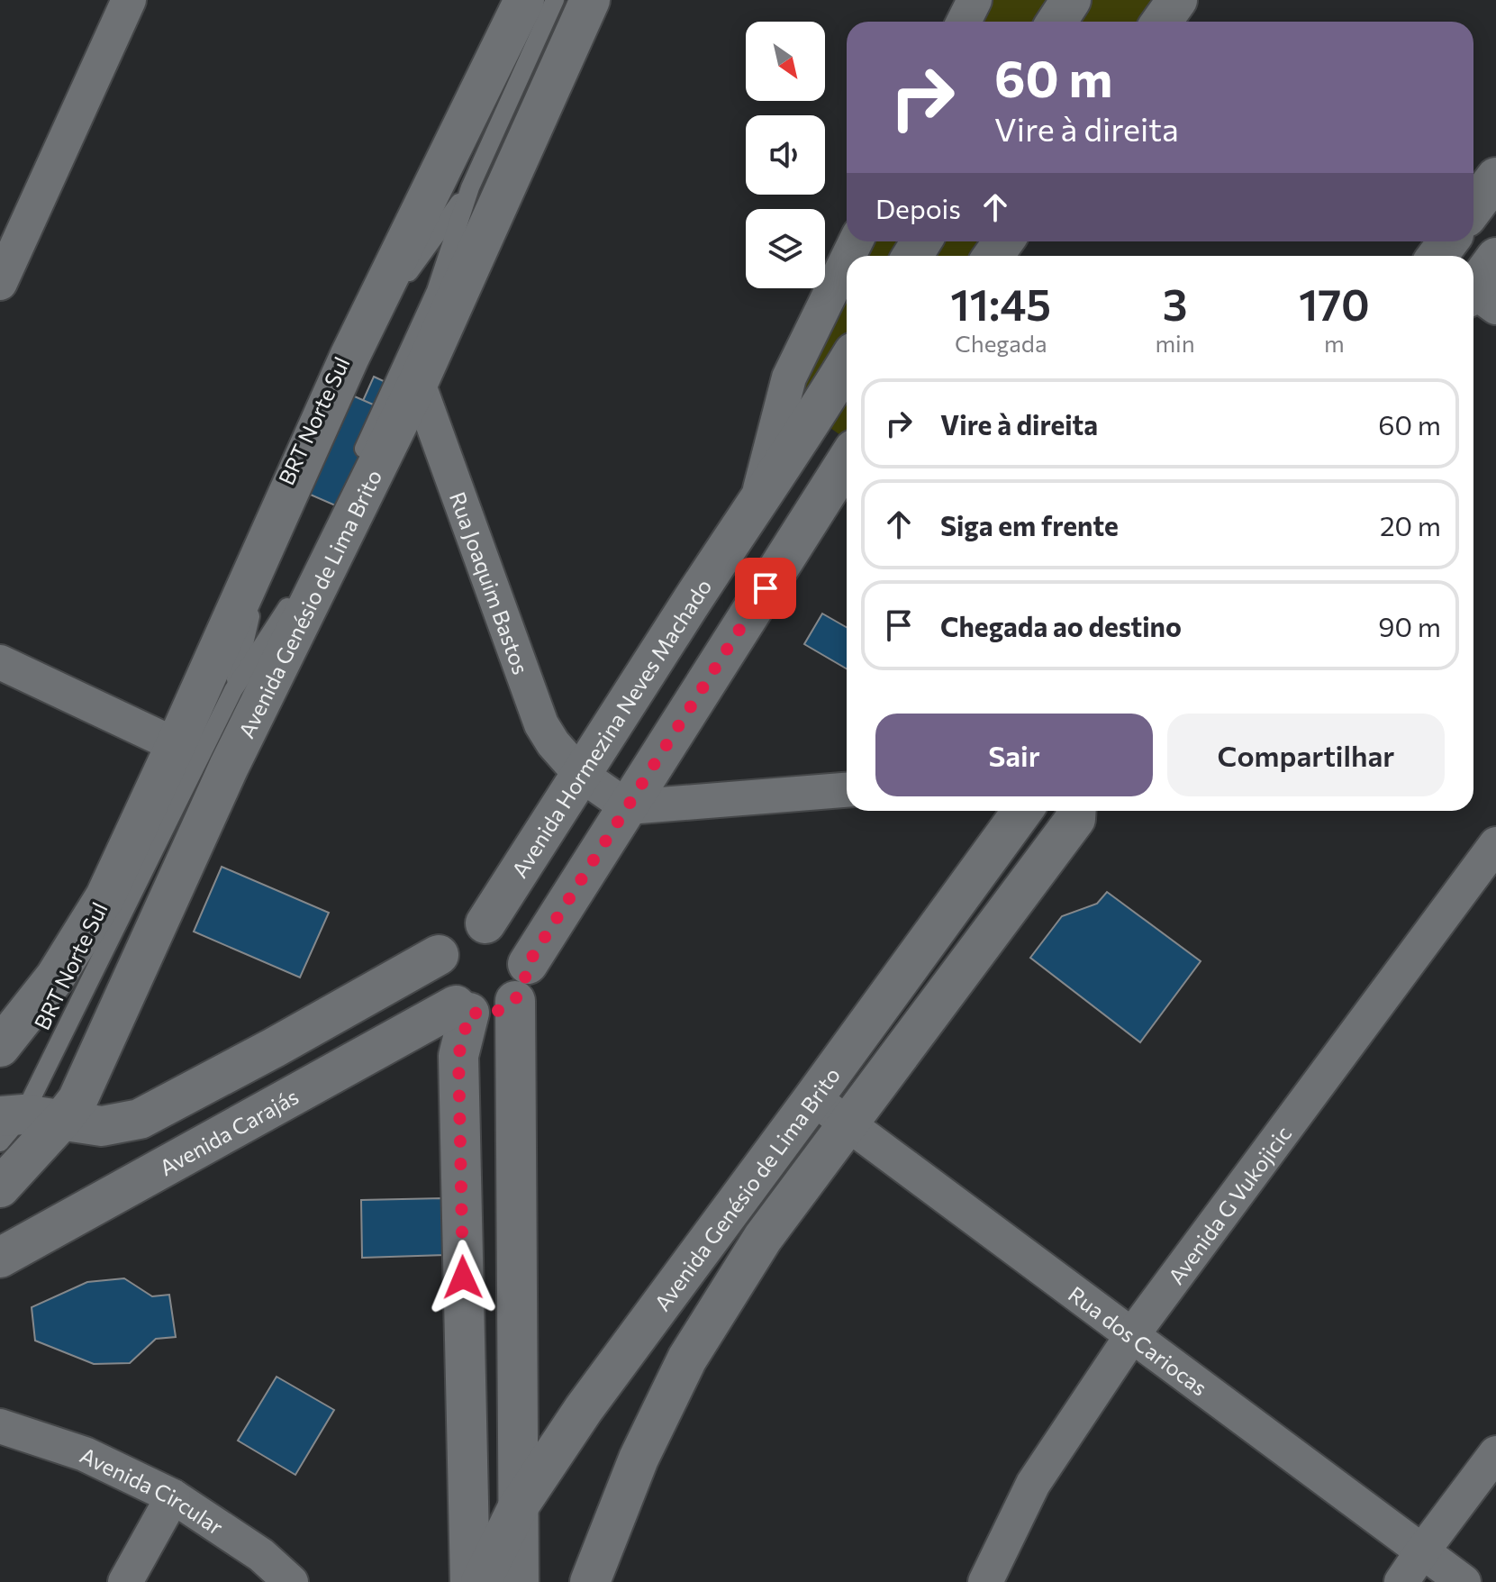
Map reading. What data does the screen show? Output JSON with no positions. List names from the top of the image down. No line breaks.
{"streets":{"main road":["Avenida Genésio de Lima Brito","Avenida Hormezina Neves Machado","Avenida Carajás"],"street":["Rua Joaquim Bastos","Avenida G Vukojicic","Rua dos Cariocas","Avenida Circular"],"lane":["BRT Norte Sul"]},"crossings":[["BRT Norte Sul","Avenida Genésio de Lima Brito"],["Rua Joaquim Bastos","Avenida Genésio de Lima Brito"],["Rua Joaquim Bastos","Avenida Hormezina Neves Machado"],["Avenida Genésio de Lima Brito","Rua dos Cariocas"],["Avenida Hormezina Neves Machado","Avenida Carajás"],["Avenida G Vukojicic","Rua dos Cariocas"]],"north":"bottom right","page":{"turn":["60 m","Vire à direita"],"then":"Depois","eta":["11:45","Chegada","3","min","170","m"],"list":[{"name":"Vire à direita","value":"60 m"},{"name":"Siga em frente","value":"20 m"},{"name":"Chegada ao destino","value":"90 m"}],"buttons":["Sair","Compartilhar"]}}
